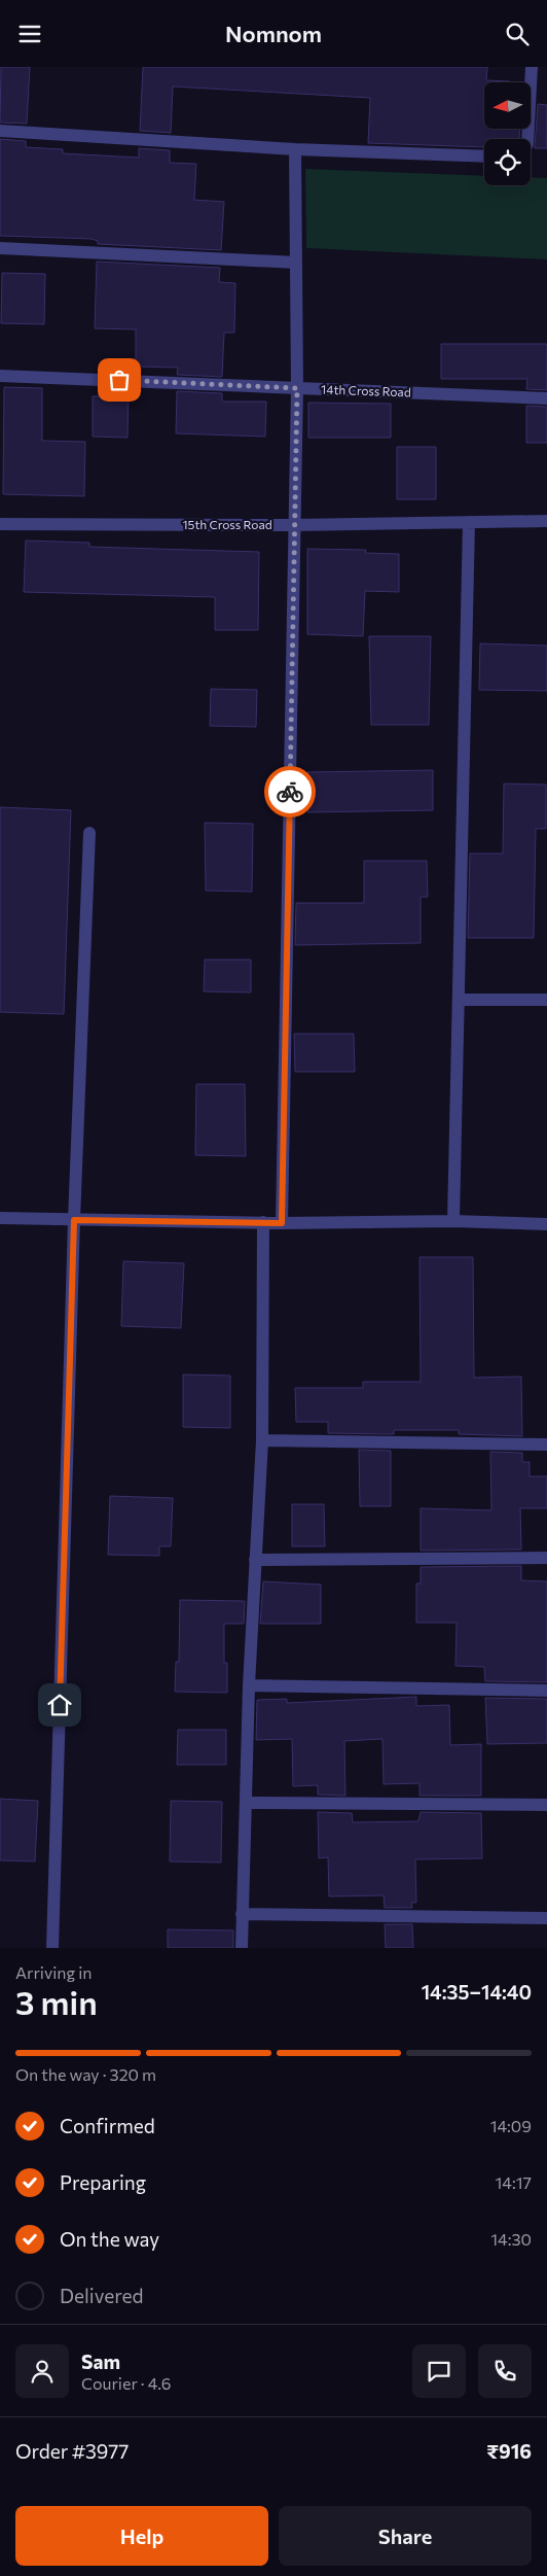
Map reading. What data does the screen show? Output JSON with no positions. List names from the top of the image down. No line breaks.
{"streets":{"street":["14th Cross Road","15th Cross Road"]},"north":"left","page":{"header":"Nomnom","heading":["3 min","Arriving in","14:35–14:40"],"panel":["Sam","Courier · 4.6","Order #3977","₹916"],"bar":"On the way · 320 m","list":[["Confirmed","14:09"],["Preparing","14:17"],["On the way","14:30"],"Delivered"],"buttons":["Help","Share"]}}
